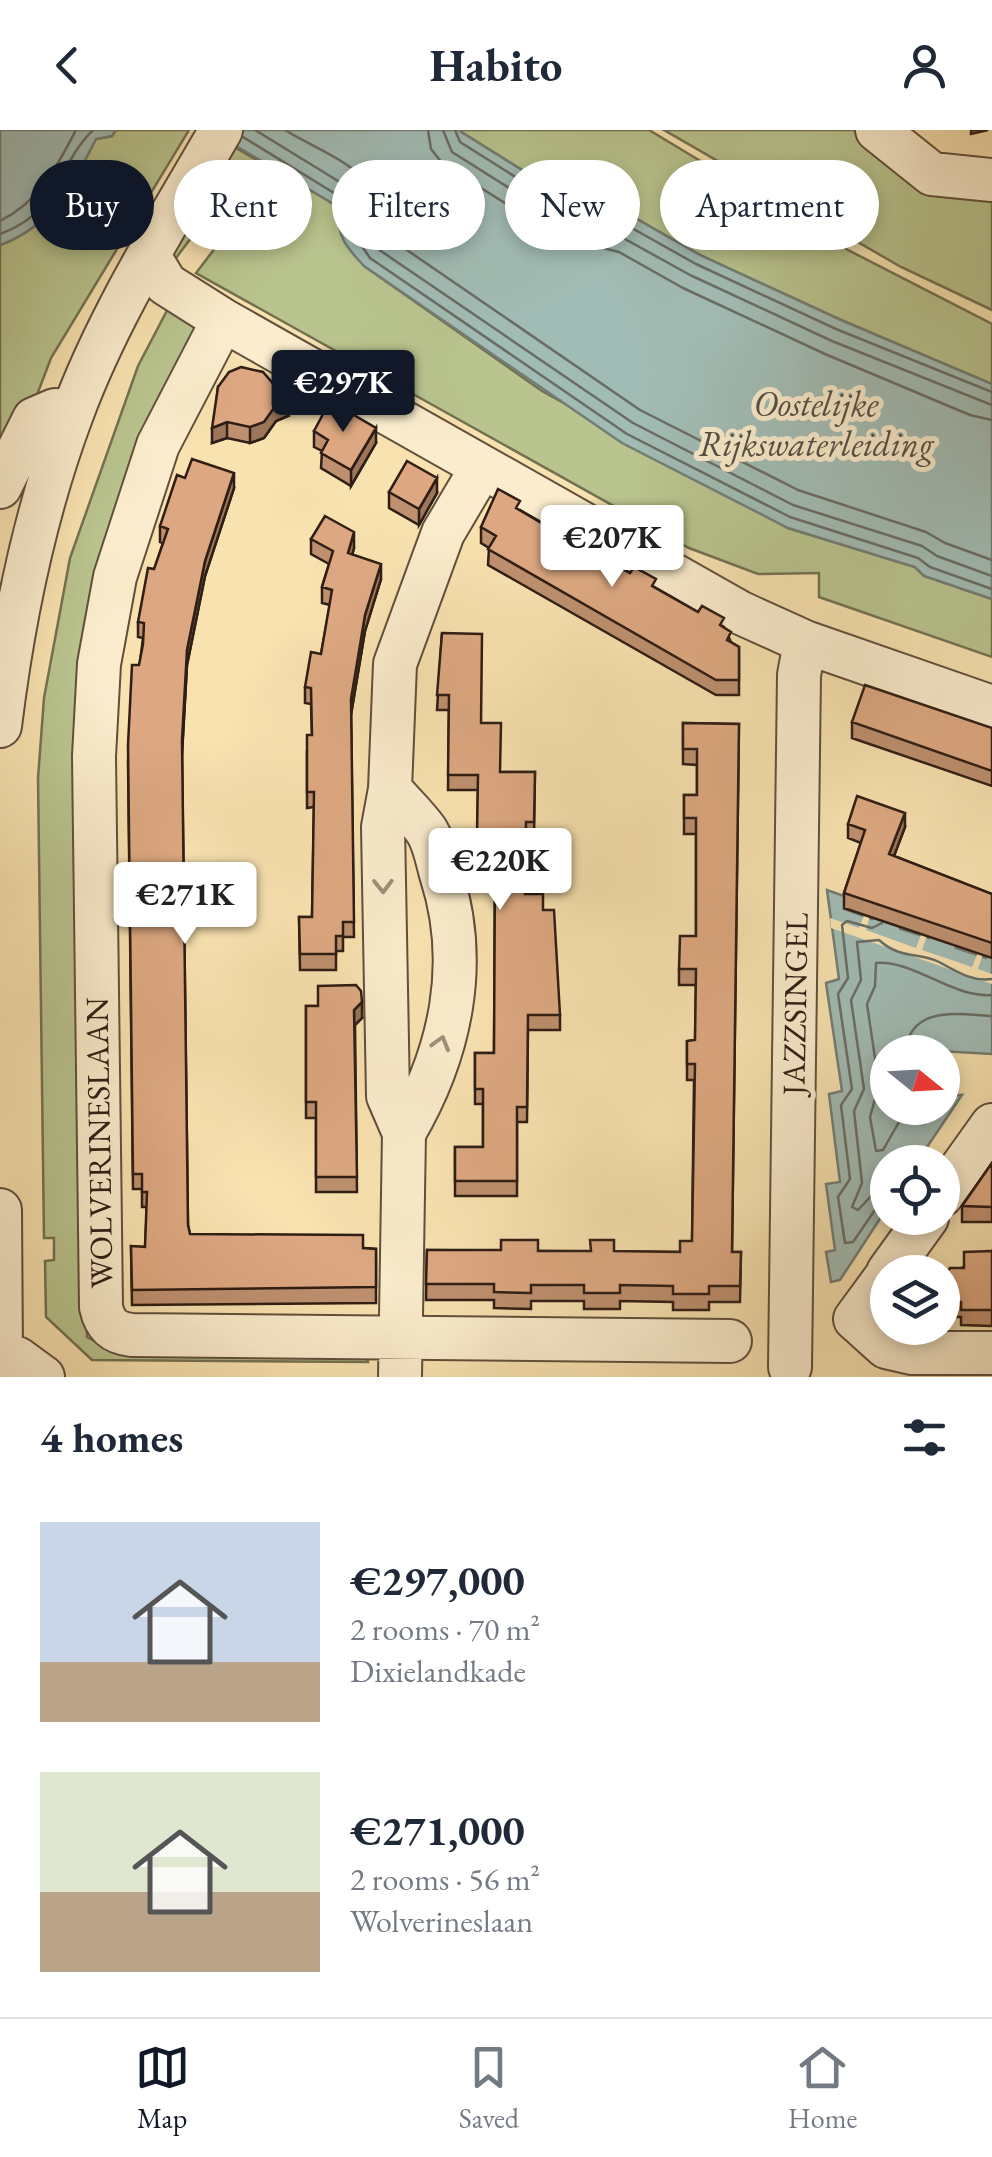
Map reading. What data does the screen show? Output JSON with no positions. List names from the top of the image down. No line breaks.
{"streets":{"street":["JAZZSINGEL","WOLVERINESLAAN"]},"water":["Oostelijke Rijkswaterleiding"],"north":"right","page":{"header":"Habito","chip":["Buy","Rent","Filters","New","Apartment"],"price":["€297K","€207K","€220K","€271K"],"heading":"4 homes","list":[{"name":"€297,000","note":"2 rooms · 70 m² · Dixielandkade"},{"name":"€271,000","note":"2 rooms · 56 m² · Wolverineslaan"}],"tabs":["Map","Saved","Home"]}}
